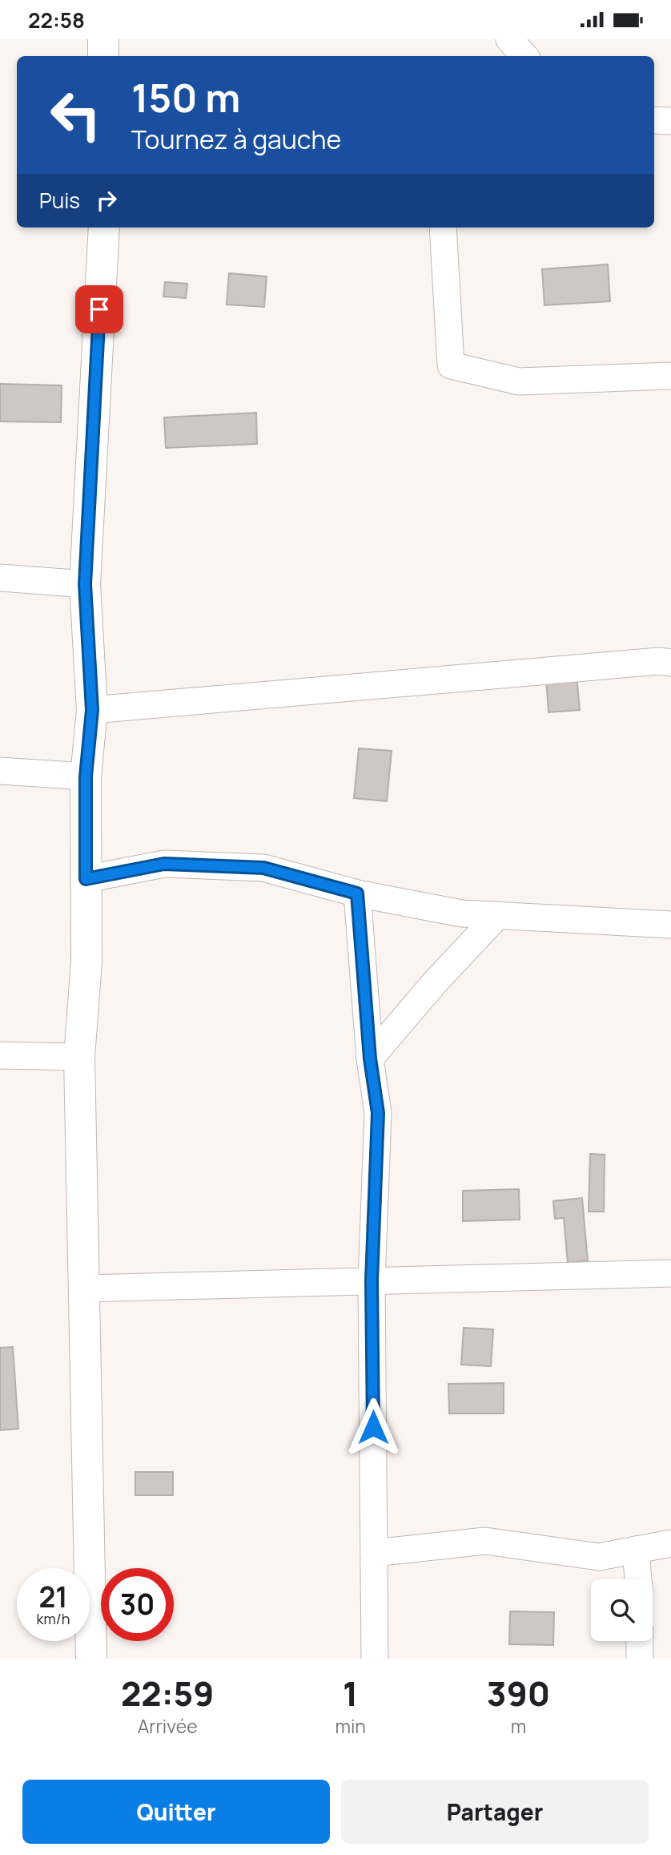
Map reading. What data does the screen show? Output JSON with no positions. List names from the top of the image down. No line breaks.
{"page":{"status":"22:58","turn":["150 m","Tournez à gauche"],"then":"Puis","speed":"21 km/h","limit":"30","eta":["22:59","Arrivée","1","min","390","m"],"buttons":["Quitter","Partager"]}}
